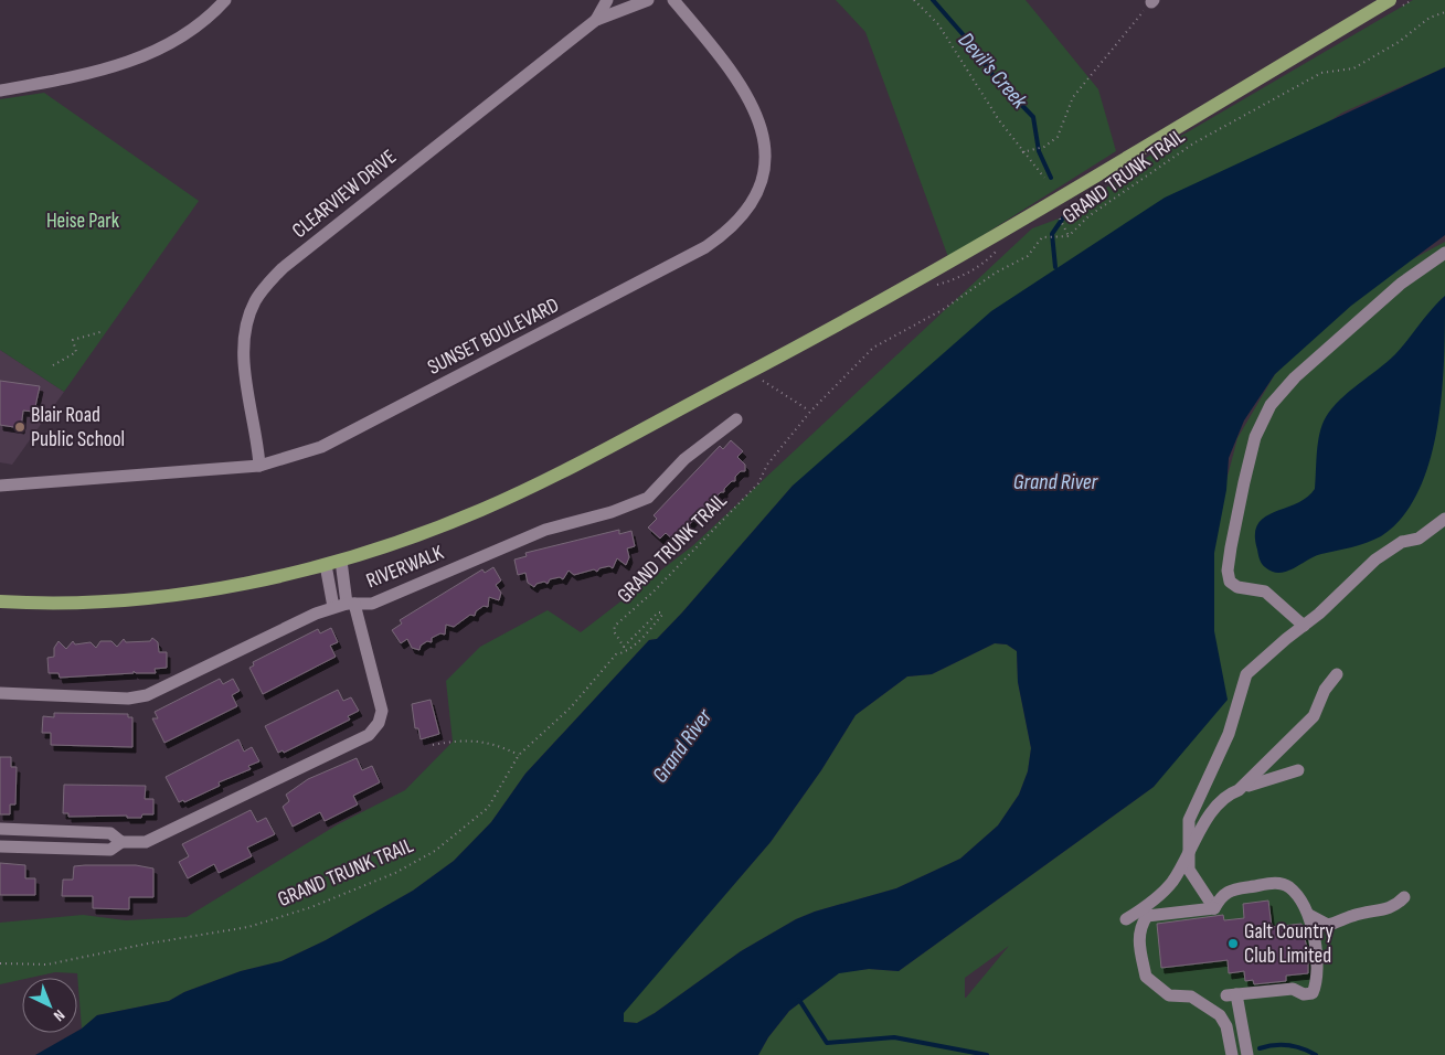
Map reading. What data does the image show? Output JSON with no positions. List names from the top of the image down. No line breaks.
{"streets":{"street":["CLEARVIEW DRIVE","SUNSET BOULEVARD","RIVERWALK"],"path":["GRAND TRUNK TRAIL"]},"crossings":[["CLEARVIEW DRIVE","SUNSET BOULEVARD"]],"water":["Devil's Creek","Grand River"],"parks":["Heise Park"],"places":["Blair Road Public School","Galt Country Club Limited"],"north":"bottom right"}
